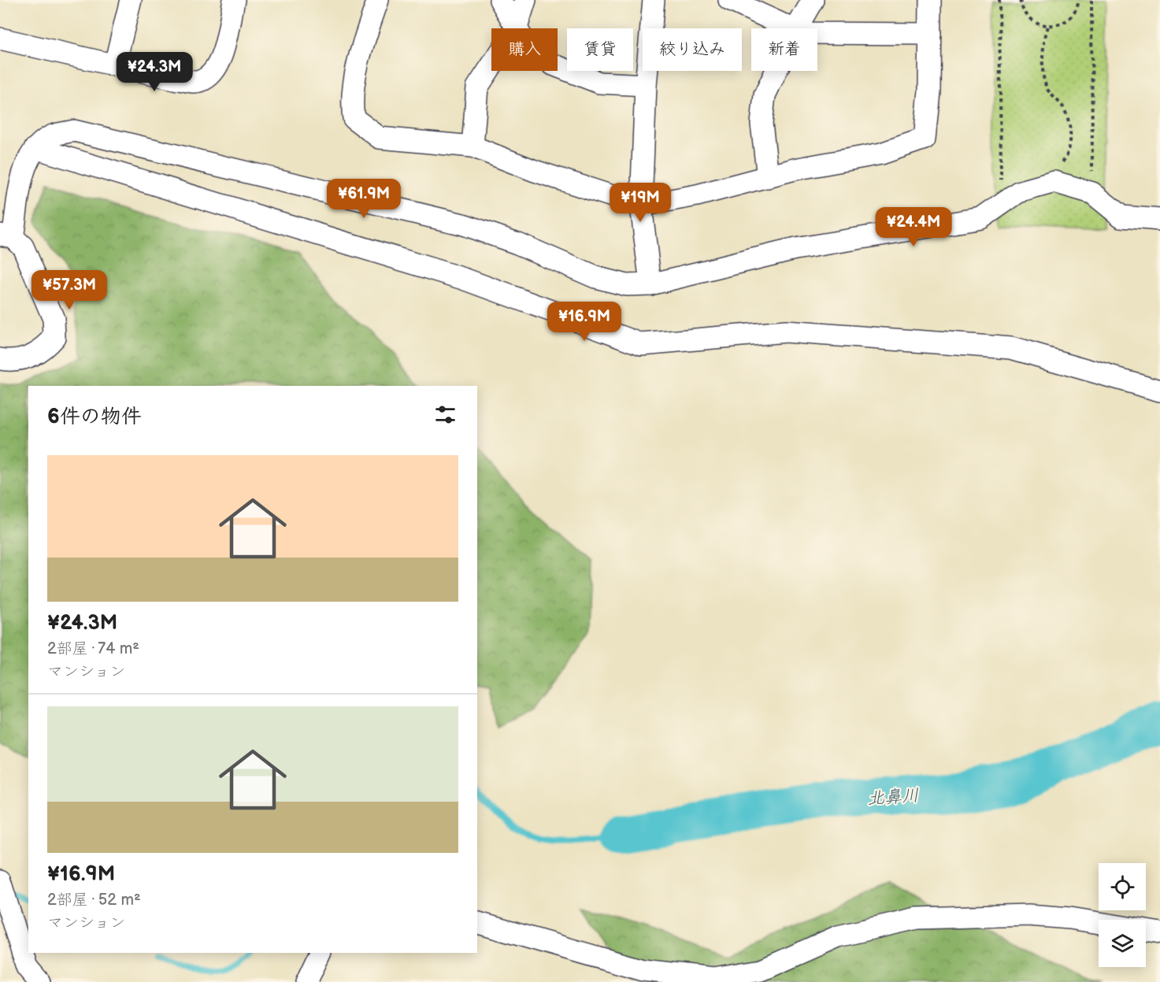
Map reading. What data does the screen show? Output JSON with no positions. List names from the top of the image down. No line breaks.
{"water":["北鼻川"],"page":{"chip":["購入","賃貸","絞り込み","新着"],"price":["¥24.3M","¥61.9M","¥19M","¥24.4M","¥57.3M","¥16.9M"],"heading":"6件の物件","list":[{"name":"¥24.3M","note":"2部屋 · 74 m² · マンション"},{"name":"¥16.9M","note":"2部屋 · 52 m² · マンション"}]}}
